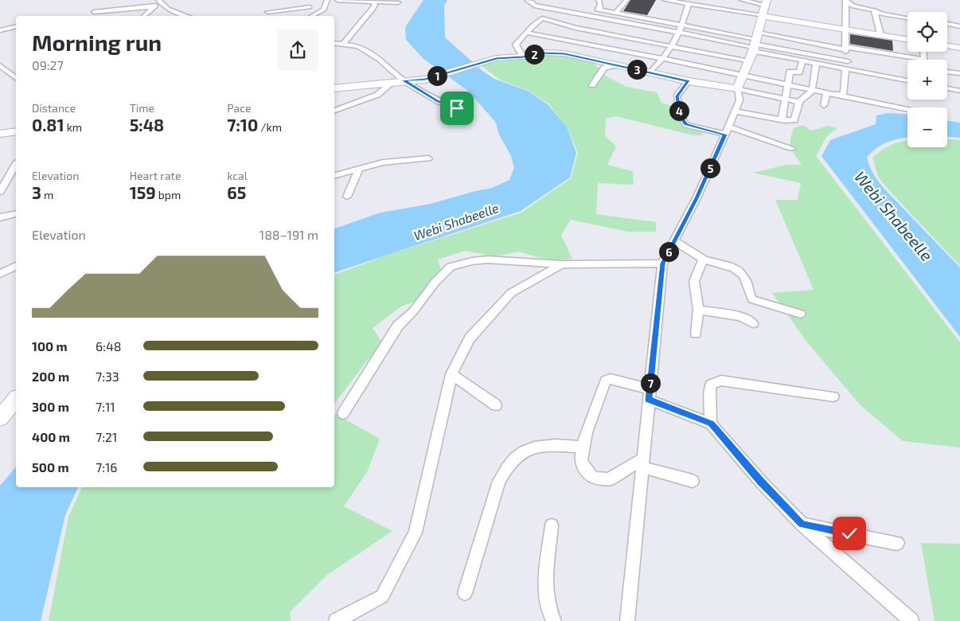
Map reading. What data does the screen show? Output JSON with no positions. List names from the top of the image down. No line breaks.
{"water":["Webi Shabeelle"],"page":{"map_buttons":["+","−"],"heading":["Morning run","09:27"],"pins":["2","3","1","4","5","6","7"],"stats":[["Distance","0.81 km"],["Time","5:48"],["Pace","7:10 /km"],["Elevation","3 m"],["Heart rate","159 bpm"],["kcal","65"]],"chart":["Elevation","188–191 m"],"list":[{"name":"100 m","note":"6:48"},{"name":"200 m","note":"7:33"},{"name":"300 m","note":"7:11"},{"name":"400 m","note":"7:21"},{"name":"500 m","note":"7:16"}]}}
